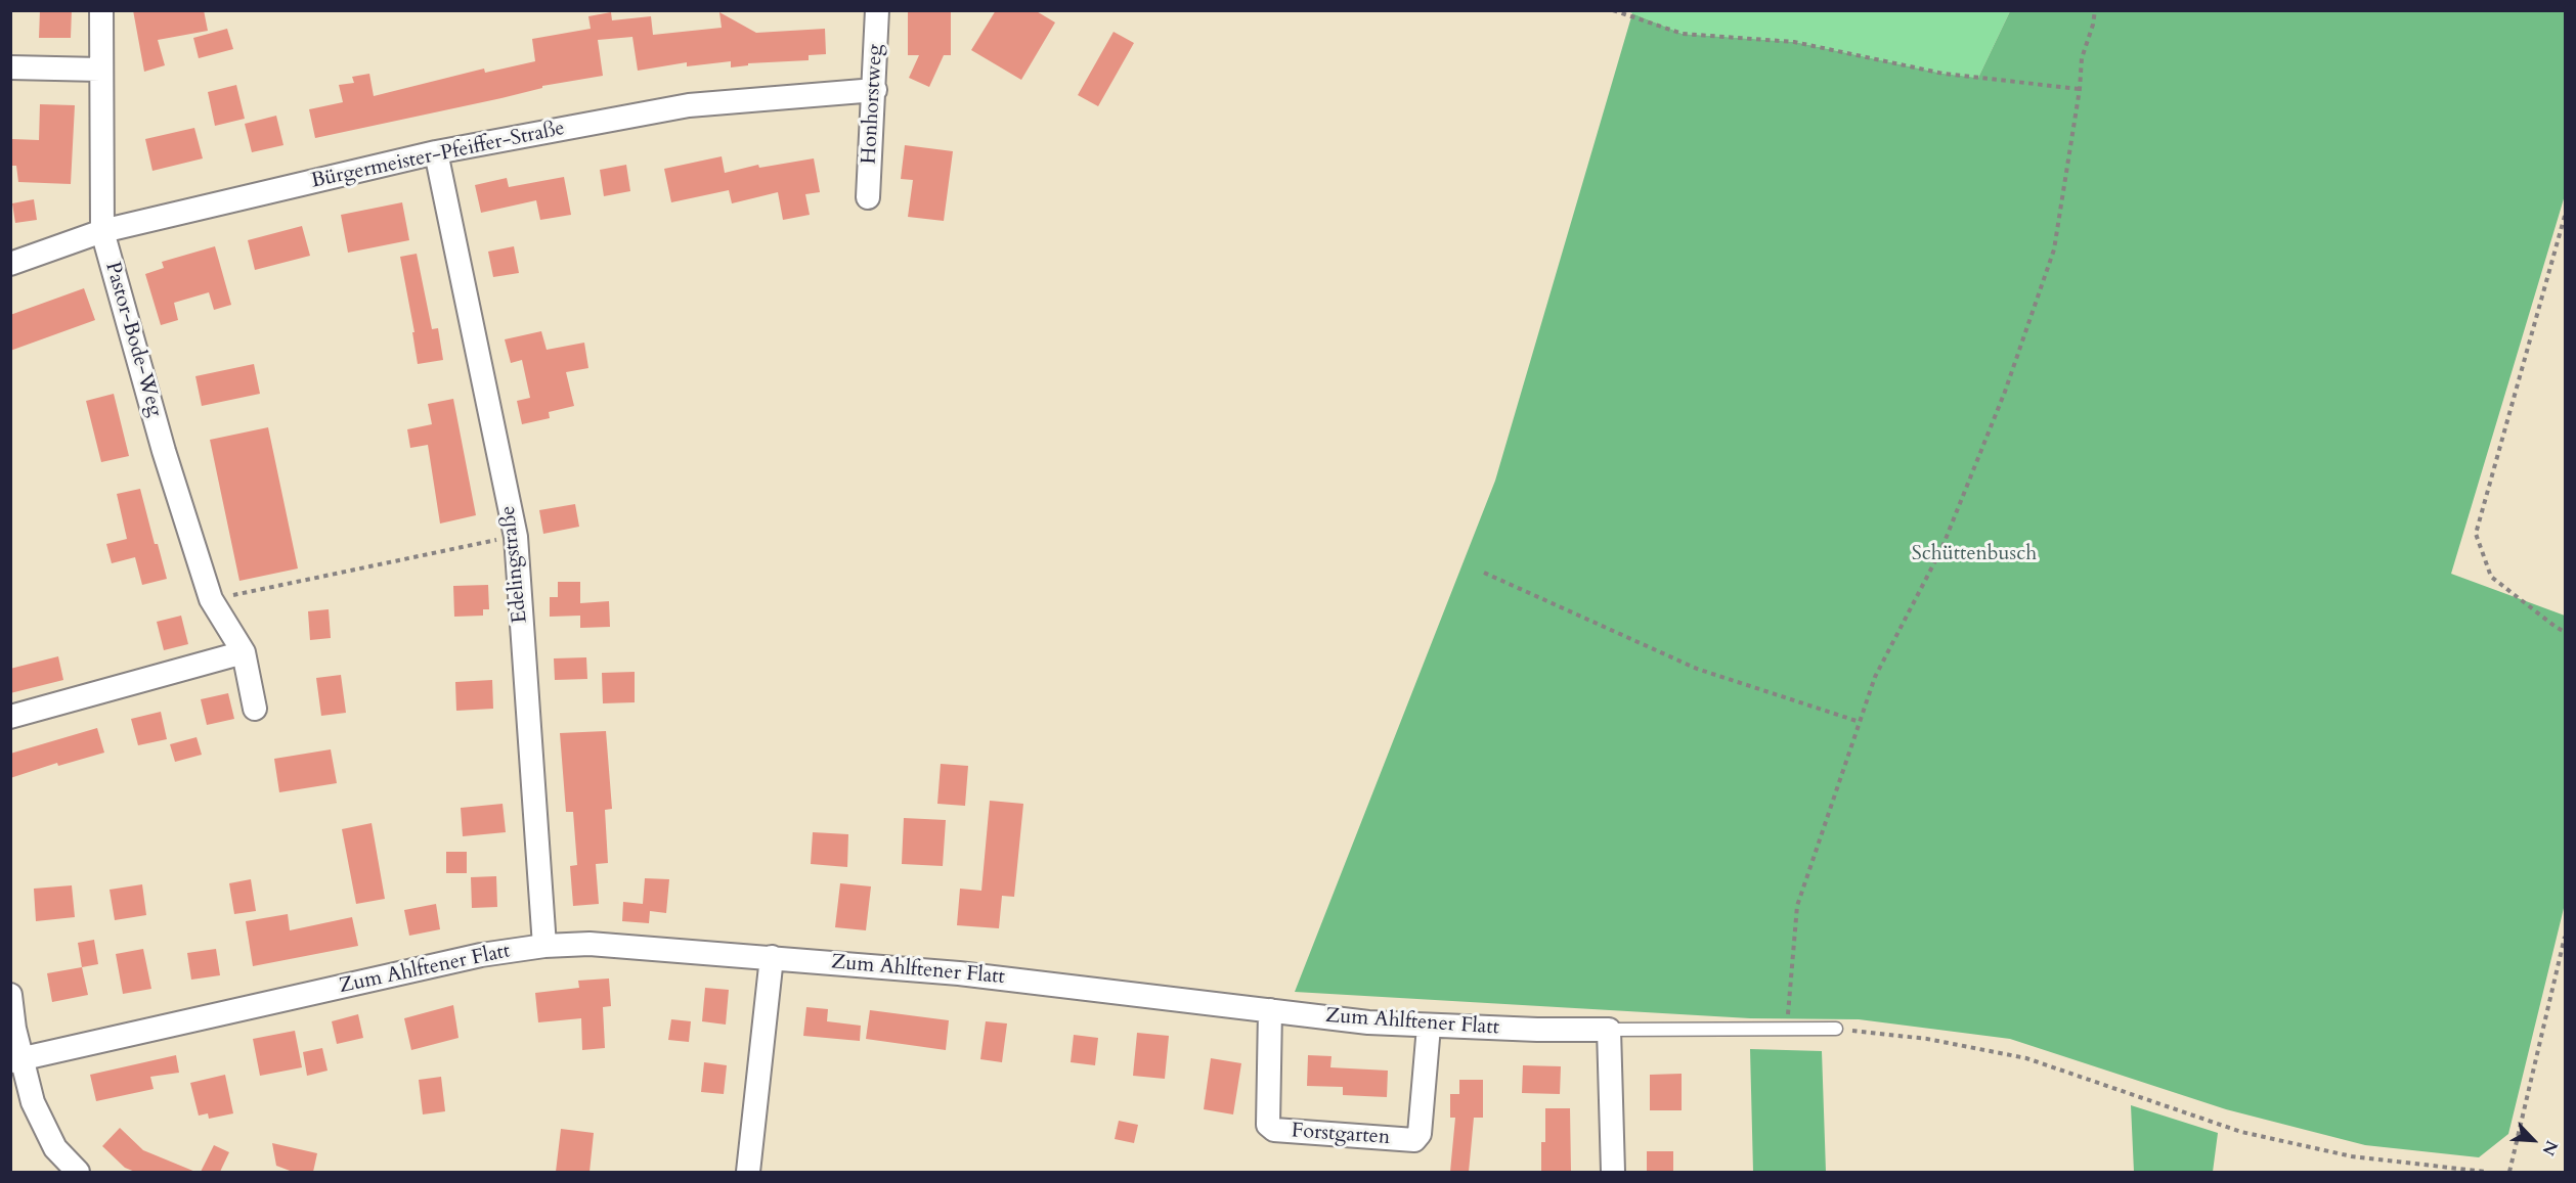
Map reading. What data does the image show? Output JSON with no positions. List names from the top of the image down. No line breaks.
{"streets":{"street":["Honhorstweg","Bürgermeister-Pfeiffer-Straße","Pastor-Bode-Weg","Edelingstraße","Zum Ahlftener Flatt","Forstgarten"]},"crossings":[["Honhorstweg","Bürgermeister-Pfeiffer-Straße"],["Bürgermeister-Pfeiffer-Straße","Pastor-Bode-Weg"],["Bürgermeister-Pfeiffer-Straße","Edelingstraße"],["Edelingstraße","Zum Ahlftener Flatt"],["Zum Ahlftener Flatt","Forstgarten"]],"parks":["Schüttenbusch"],"north":"bottom right"}
